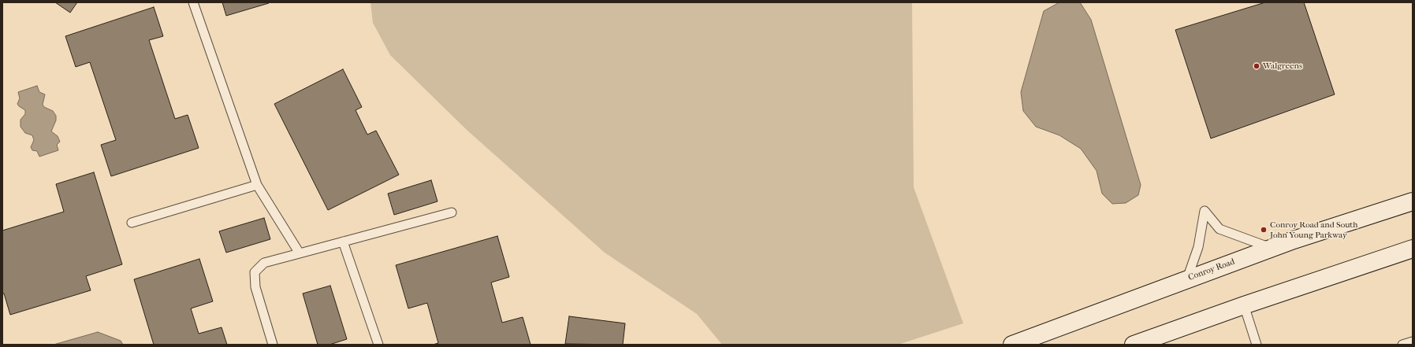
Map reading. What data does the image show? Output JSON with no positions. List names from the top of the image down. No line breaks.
{"streets":{"main road":["Conroy Road"]},"places":["Walgreens","Conroy Road and South John Young Parkway"]}
